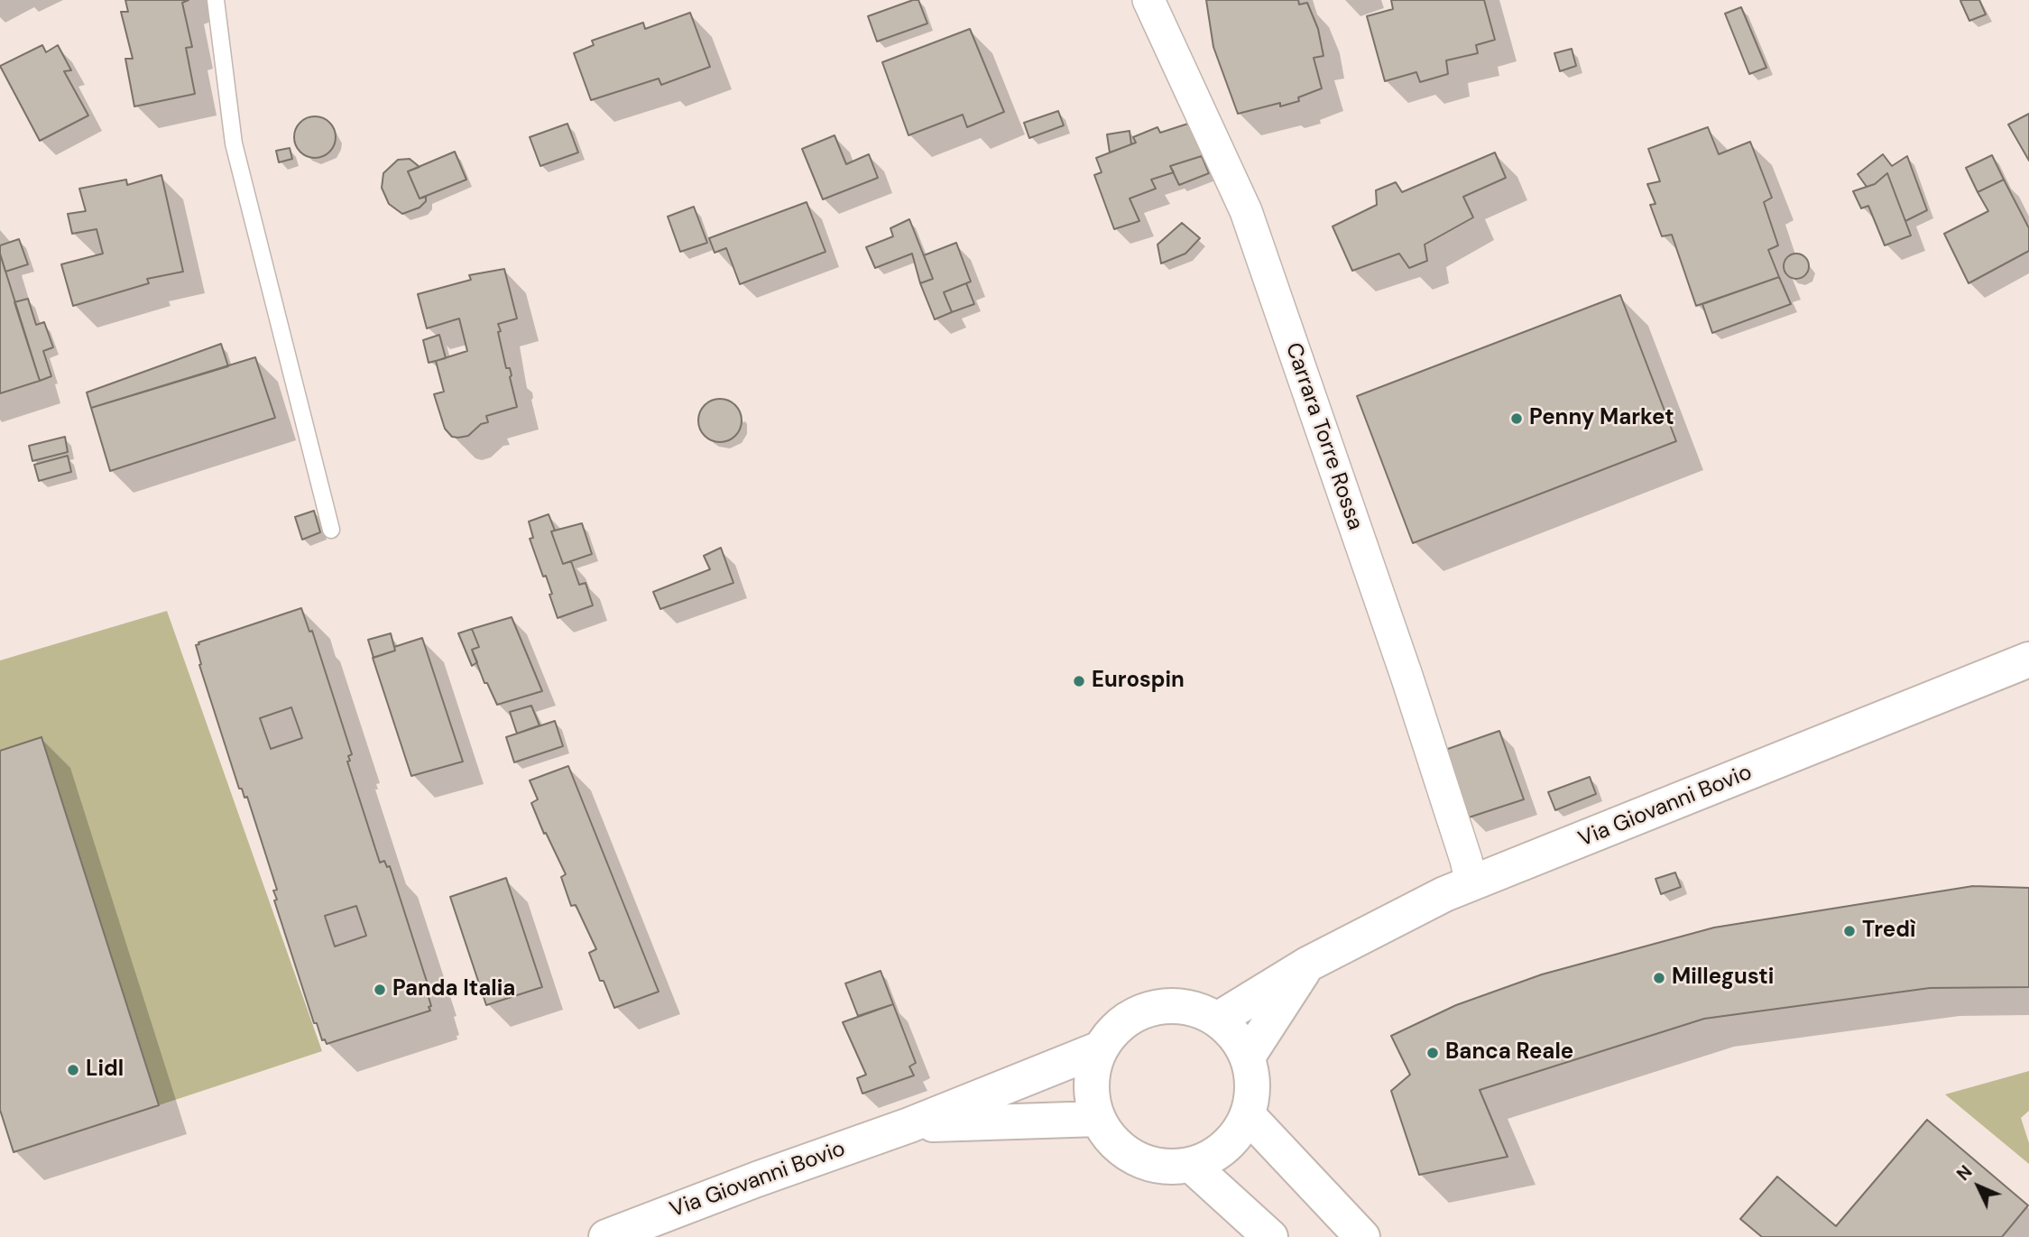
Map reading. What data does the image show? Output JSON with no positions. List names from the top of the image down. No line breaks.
{"streets":{"main road":["Via Giovanni Bovio"],"street":["Carrara Torre Rossa"]},"crossings":[["Carrara Torre Rossa","Via Giovanni Bovio"]],"places":["Penny Market","Eurospin","Tredì","Millegusti","Panda Italia","Banca Reale","Lidl"],"north":"top left"}
